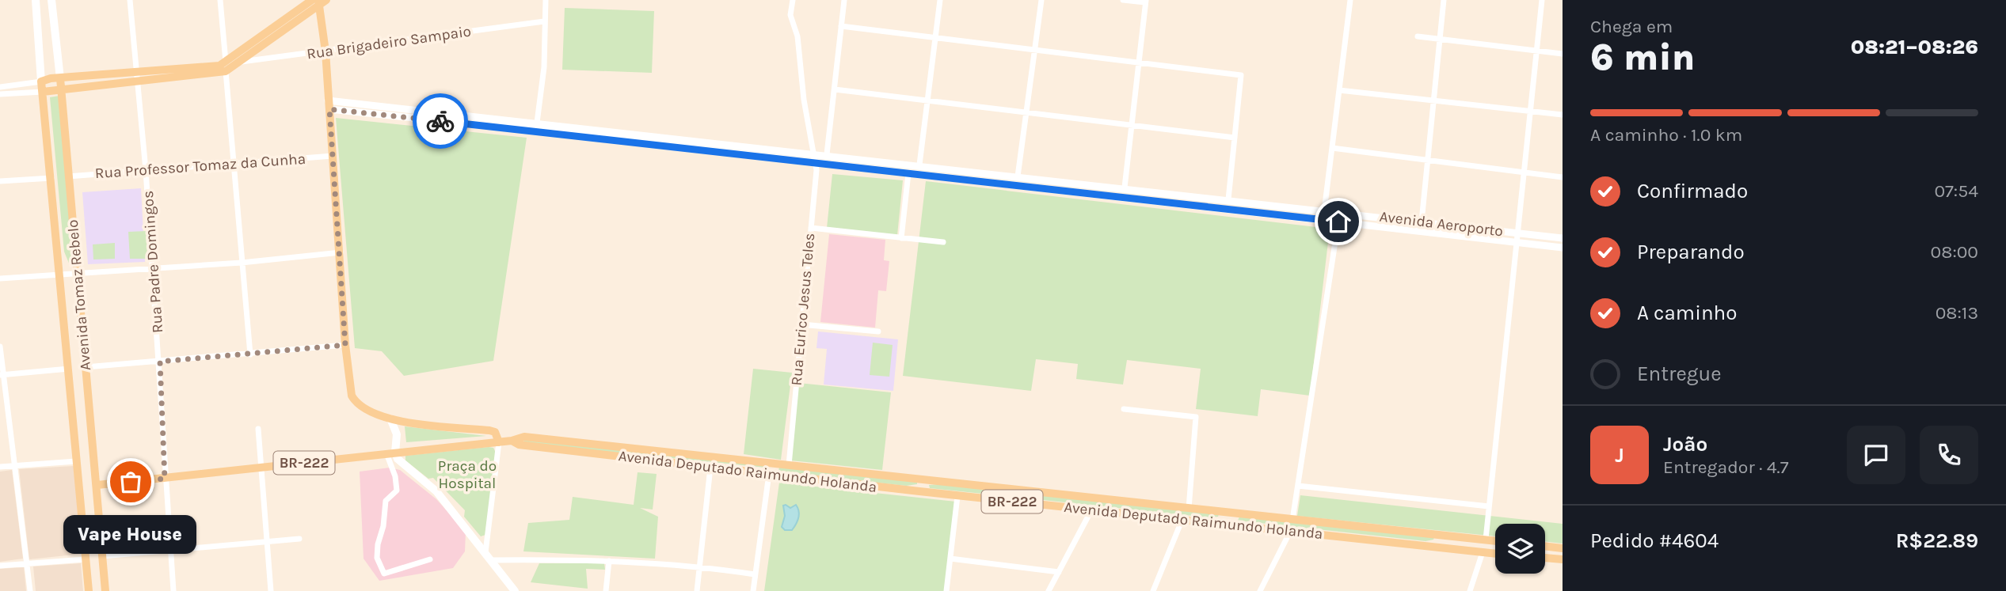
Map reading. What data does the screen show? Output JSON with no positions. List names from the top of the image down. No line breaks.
{"streets":{"main road":["Avenida Tomaz Rebelo","BR-222","Avenida Deputado Raimundo Holanda"],"street":["Rua Brigadeiro Sampaio","Rua Professor Tomaz da Cunha","Avenida Aeroporto","Rua Padre Domingos","Rua Eurico Jesus Teles"]},"crossings":[["Rua Professor Tomaz da Cunha","Rua Padre Domingos"],["Rua Professor Tomaz da Cunha","Avenida Tomaz Rebelo"],["Avenida Aeroporto","Rua Eurico Jesus Teles"],["Rua Padre Domingos","BR-222"],["Avenida Tomaz Rebelo","BR-222"],["Rua Eurico Jesus Teles","Avenida Deputado Raimundo Holanda"],["BR-222","Avenida Deputado Raimundo Holanda"]],"parks":["Praça do Hospital"],"places":["Vape House"],"page":{"heading":["6 min","Chega em","08:21–08:26"],"panel":["João","Entregador · 4.7","Pedido #4604","R$22.89"],"bar":"A caminho · 1.0 km","list":[["Confirmado","07:54"],["Preparando","08:00"],["A caminho","08:13"],"Entregue"],"round":"J","bubble":"Vape House"}}
